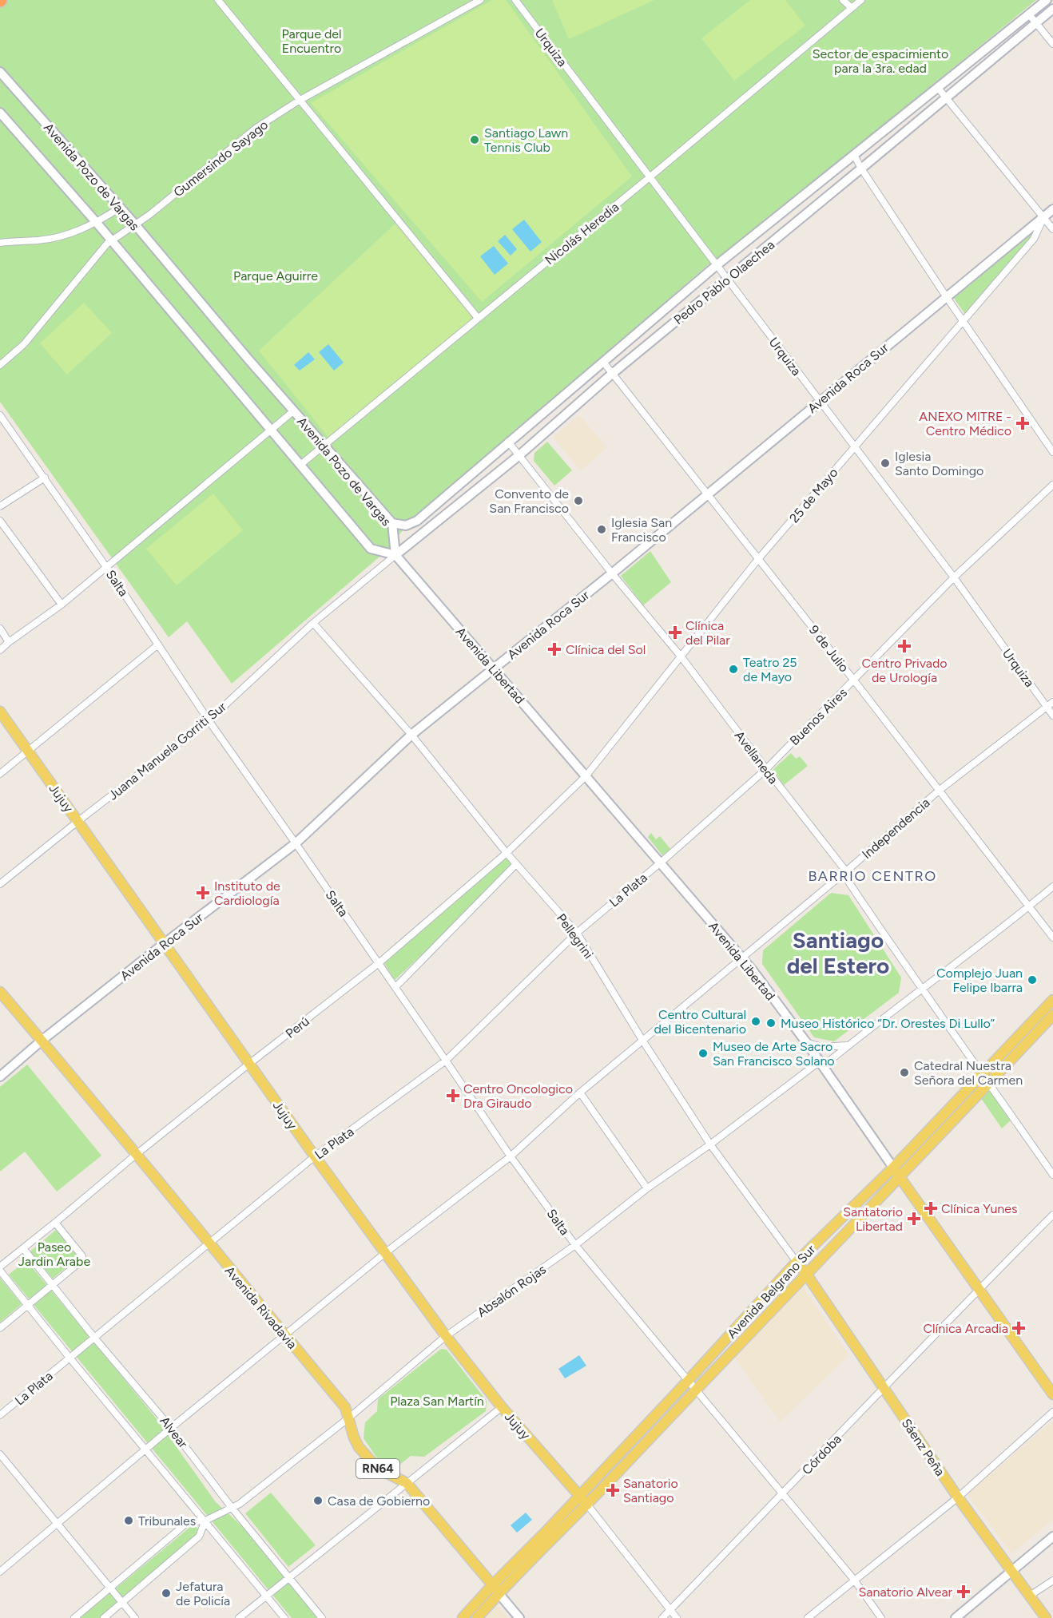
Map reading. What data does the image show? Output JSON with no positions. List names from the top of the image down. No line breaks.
{"streets":{"main road":["Avenida Libertad","Jujuy","Pellegrini","Avenida Belgrano Sur","Avenida Rivadavia","Sáenz Peña","RN64"],"street":["Urquiza","Gumersindo Sayago","Avenida Pozo de Vargas","Nicolás Heredia","Pedro Pablo Olaechea","Avenida Roca Sur","25 de Mayo","Salta","9 de Julio","Buenos Aires","Juana Manuela Gorriti Sur","Avellaneda","Independencia","La Plata","Perú","Absalón Rojas","Alvear","Córdoba"]},"crossings":[["Urquiza","Nicolás Heredia"],["Urquiza","Pedro Pablo Olaechea"],["Urquiza","Avenida Roca Sur"],["Urquiza","25 de Mayo"],["Urquiza","Buenos Aires"],["Urquiza","Independencia"],["Gumersindo Sayago","Avenida Pozo de Vargas"],["Avenida Pozo de Vargas","Nicolás Heredia"],["Avenida Pozo de Vargas","Pedro Pablo Olaechea"],["Avenida Pozo de Vargas","Avenida Libertad"],["Avenida Pozo de Vargas","Juana Manuela Gorriti Sur"],["Pedro Pablo Olaechea","9 de Julio"],["Pedro Pablo Olaechea","Avenida Libertad"],["Pedro Pablo Olaechea","Juana Manuela Gorriti Sur"],["Pedro Pablo Olaechea","Avellaneda"],["Avenida Roca Sur","25 de Mayo"],["Avenida Roca Sur","Salta"],["Avenida Roca Sur","9 de Julio"],["Avenida Roca Sur","Avenida Libertad"],["Avenida Roca Sur","Avellaneda"],["Avenida Roca Sur","Jujuy"],["Avenida Roca Sur","Pellegrini"],["Avenida Roca Sur","Avenida Rivadavia"],["25 de Mayo","9 de Julio"],["25 de Mayo","Avenida Libertad"],["25 de Mayo","Avellaneda"],["25 de Mayo","Perú"],["Salta","Juana Manuela Gorriti Sur"],["Salta","Independencia"],["Salta","La Plata"],["Salta","Perú"],["Salta","Absalón Rojas"],["Salta","Avenida Belgrano Sur"],["Salta","Córdoba"],["9 de Julio","Buenos Aires"],["9 de Julio","Independencia"],["9 de Julio","Absalón Rojas"],["Avenida Libertad","Buenos Aires"],["Avenida Libertad","Juana Manuela Gorriti Sur"],["Avenida Libertad","Independencia"],["Avenida Libertad","La Plata"],["Avenida Libertad","Perú"],["Avenida Libertad","Absalón Rojas"],["Avenida Libertad","Avenida Belgrano Sur"],["Avenida Libertad","Córdoba"],["Buenos Aires","Avellaneda"],["Buenos Aires","La Plata"],["Juana Manuela Gorriti Sur","Jujuy"],["Juana Manuela Gorriti Sur","Pellegrini"],["Avellaneda","Independencia"],["Avellaneda","Absalón Rojas"],["Avellaneda","Avenida Belgrano Sur"],["Jujuy","Independencia"],["Jujuy","La Plata"],["Jujuy","Perú"],["Jujuy","Absalón Rojas"],["Jujuy","Avenida Belgrano Sur"],["Jujuy","RN64"],["Independencia","Pellegrini"],["Independencia","Avenida Rivadavia"],["Independencia","Alvear"],["La Plata","Pellegrini"],["La Plata","Avenida Rivadavia"],["La Plata","Alvear"],["Pellegrini","Perú"],["Pellegrini","Absalón Rojas"],["Pellegrini","Avenida Belgrano Sur"],["Pellegrini","Sáenz Peña"],["Perú","Avenida Rivadavia"],["Perú","Alvear"],["Absalón Rojas","Avenida Rivadavia"],["Absalón Rojas","Alvear"],["Avenida Belgrano Sur","Avenida Rivadavia"],["Avenida Belgrano Sur","Sáenz Peña"],["Avenida Rivadavia","RN64"],["Sáenz Peña","Córdoba"]],"districts":["BARRIO CENTRO","Santiago del Estero"],"parks":["Parque del Encuentro","Sector de espacimiento para la 3ra. edad","Parque Aguirre","Paseo Jardin Arabe","Plaza San Martín"],"places":{"other":["Santiago Lawn Tennis Club","Iglesia Santo Domingo","Convento de San Francisco","Iglesia San Francisco","Teatro 25 de Mayo","Complejo Juan Felipe Ibarra","Centro Cultural del Bicentenario","Museo Histórico “Dr. Orestes Di Lullo”","Museo de Arte Sacro San Francisco Solano","Catedral Nuestra Señora del Carmen","Casa de Gobierno","Tribunales","Jefatura de Policía"],"health":["ANEXO MITRE - Centro Médico","Clínica del Pilar","Centro Privado de Urología","Clínica del Sol","Instituto de Cardiología","Centro Oncologico Dra Giraudo","Clínica Yunes","Santatorio Libertad","Clínica Arcadia","Sanatorio Santiago","Sanatorio Alvear"]}}
